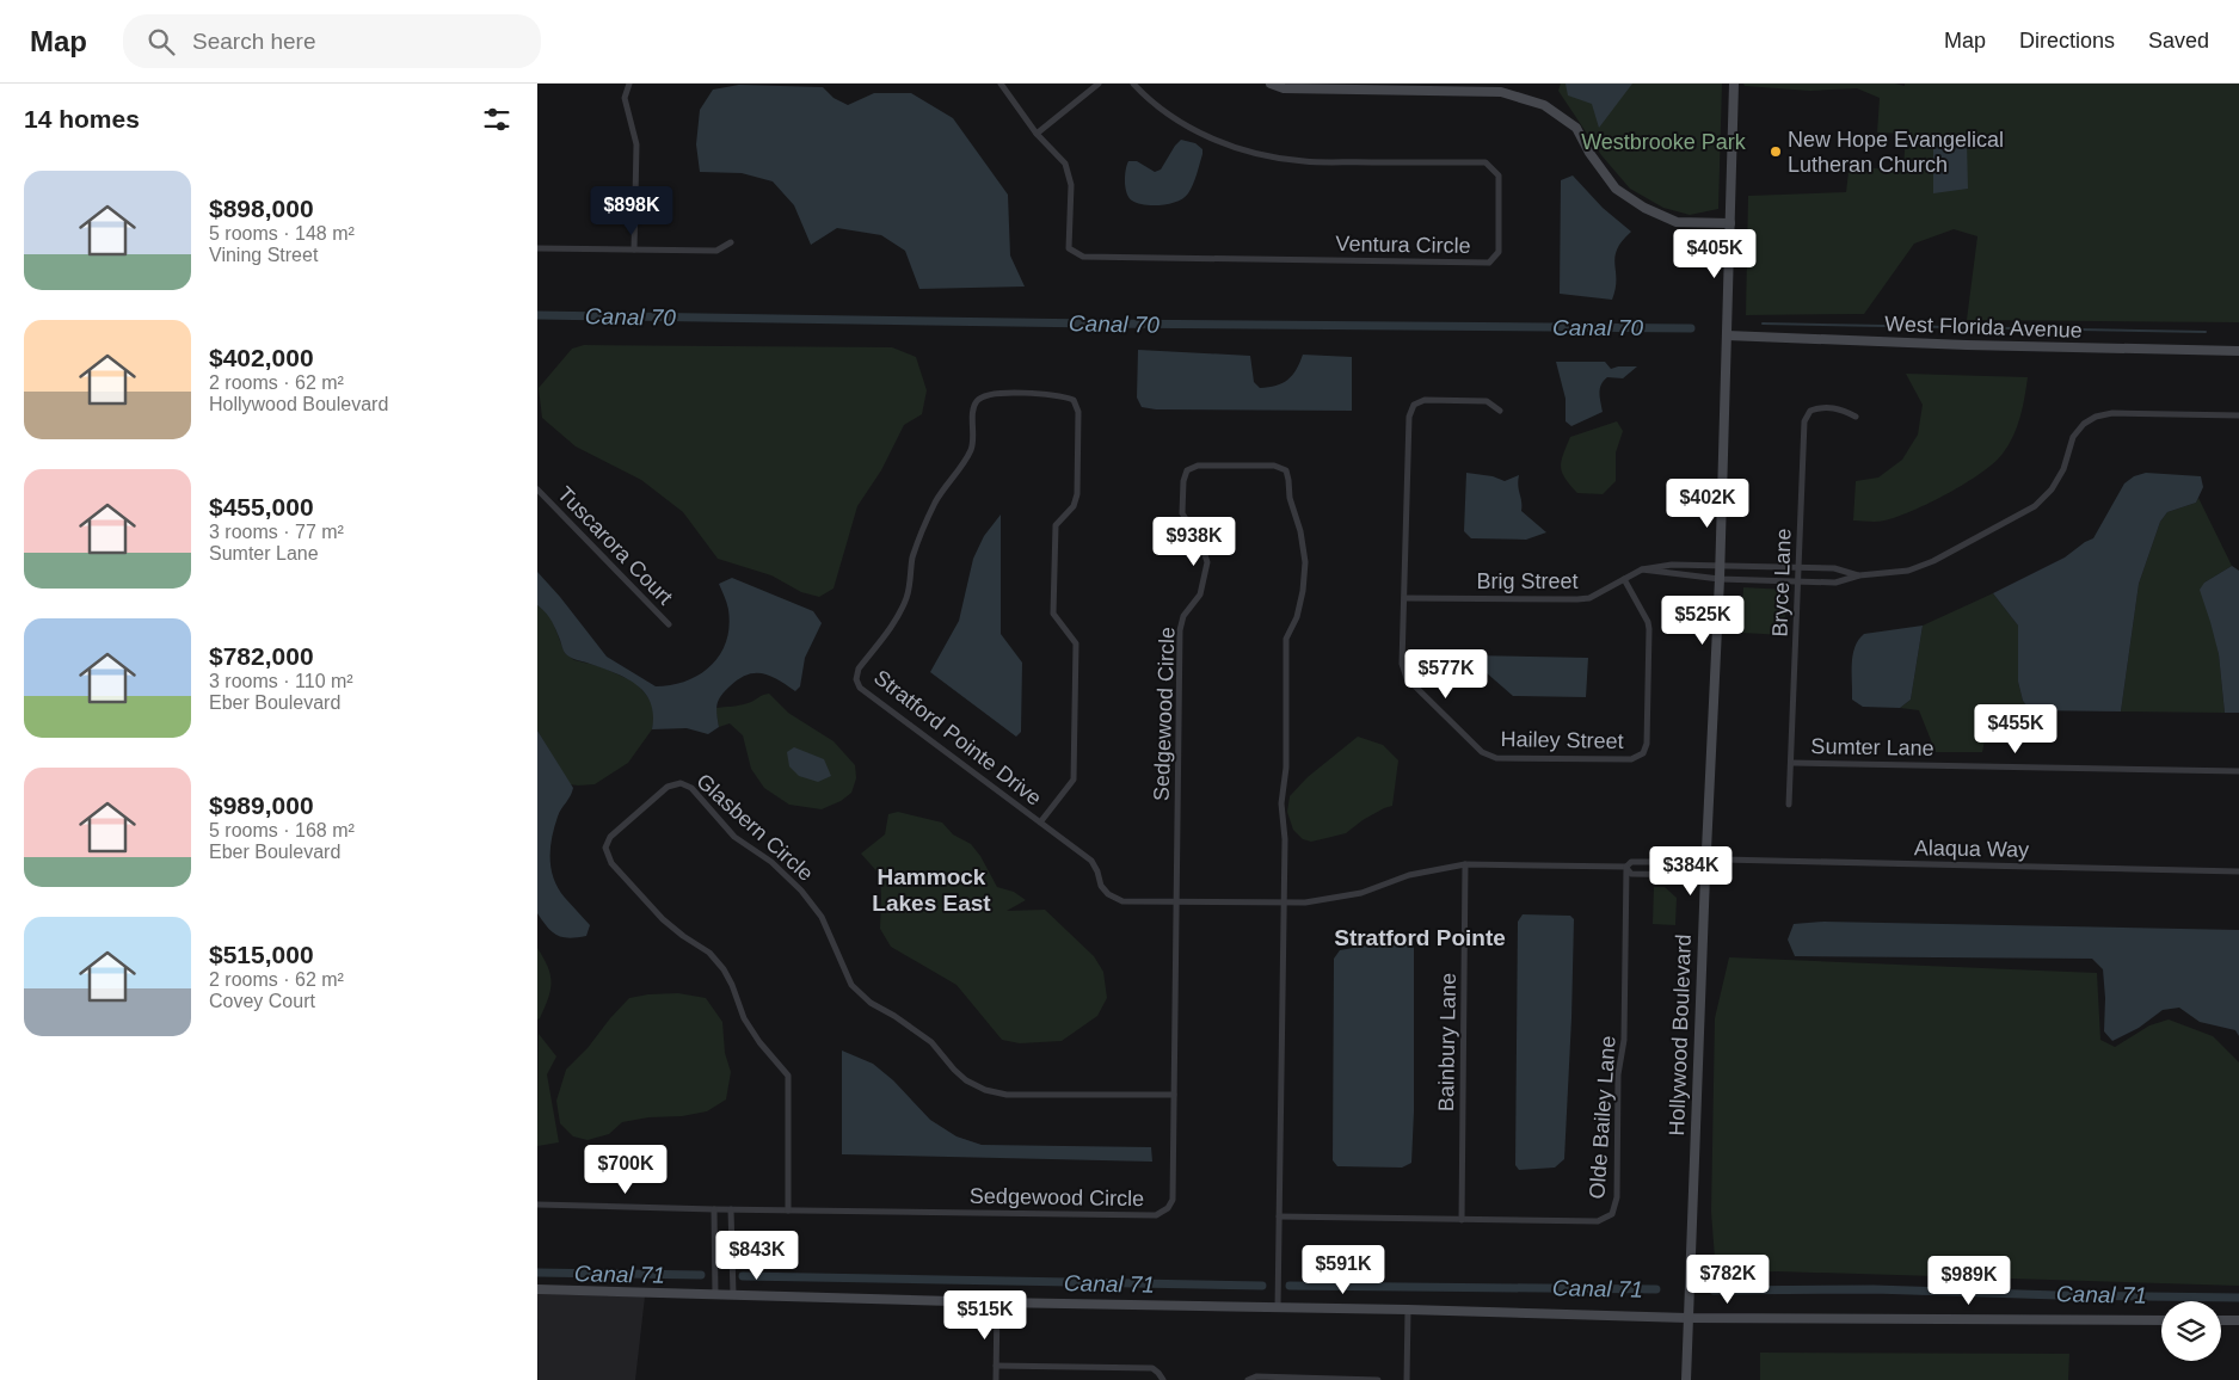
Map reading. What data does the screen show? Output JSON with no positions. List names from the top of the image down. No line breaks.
{"streets":{"street":["Ventura Circle","West Florida Avenue","Tuscarora Court","Brig Street","Bryce Lane","Sedgewood Circle","Stratford Pointe Drive","Hailey Street","Sumter Lane","Glasbern Circle","Alaqua Way","Hollywood Boulevard","Bainbury Lane","Olde Bailey Lane"]},"crossings":[["West Florida Avenue","Hollywood Boulevard"],["Brig Street","Bryce Lane"],["Brig Street","Hailey Street"],["Brig Street","Hollywood Boulevard"],["Bryce Lane","Sumter Lane"],["Sedgewood Circle","Stratford Pointe Drive"],["Sedgewood Circle","Glasbern Circle"],["Sedgewood Circle","Olde Bailey Lane"],["Stratford Pointe Drive","Bainbury Lane"],["Stratford Pointe Drive","Olde Bailey Lane"],["Alaqua Way","Hollywood Boulevard"],["Bainbury Lane","Olde Bailey Lane"]],"districts":["Hammock Lakes East","Stratford Pointe"],"water":["Canal 70","Canal 71"],"parks":["Westbrooke Park"],"places":["New Hope Evangelical Lutheran Church"],"page":{"header":"Map","search":"Search here","nav":["Map","Directions","Saved"],"heading":"14 homes","list":[{"name":"$898,000","note":"5 rooms · 148 m² · Vining Street"},{"name":"$402,000","note":"2 rooms · 62 m² · Hollywood Boulevard"},{"name":"$455,000","note":"3 rooms · 77 m² · Sumter Lane"},{"name":"$782,000","note":"3 rooms · 110 m² · Eber Boulevard"},{"name":"$989,000","note":"5 rooms · 168 m² · Eber Boulevard"},{"name":"$515,000","note":"2 rooms · 62 m² · Covey Court"}],"price":["$898K","$405K","$402K","$938K","$525K","$577K","$455K","$384K","$700K","$843K","$591K","$782K","$989K","$515K"]}}
